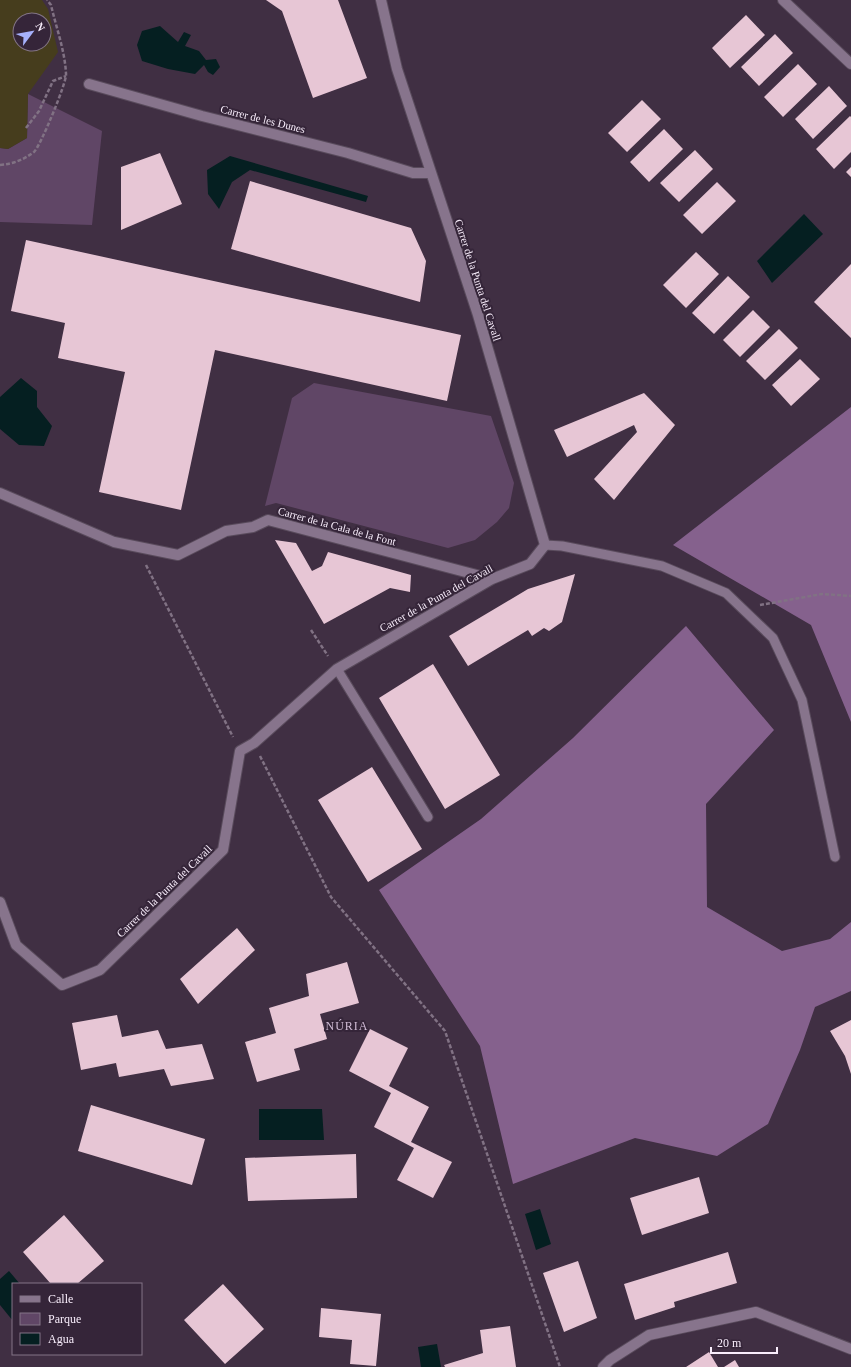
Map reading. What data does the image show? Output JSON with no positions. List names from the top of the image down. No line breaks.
{"streets":{"street":["Carrer de les Dunes","Carrer de la Punta del Cavall","Carrer de la Cala de la Font"]},"crossings":[["Carrer de les Dunes","Carrer de la Punta del Cavall"],["Carrer de la Punta del Cavall","Carrer de la Cala de la Font"]],"districts":["NÚRIA"],"legend":["Calle","Parque","Agua"],"scale_bar":"20 m","north":"top right"}
